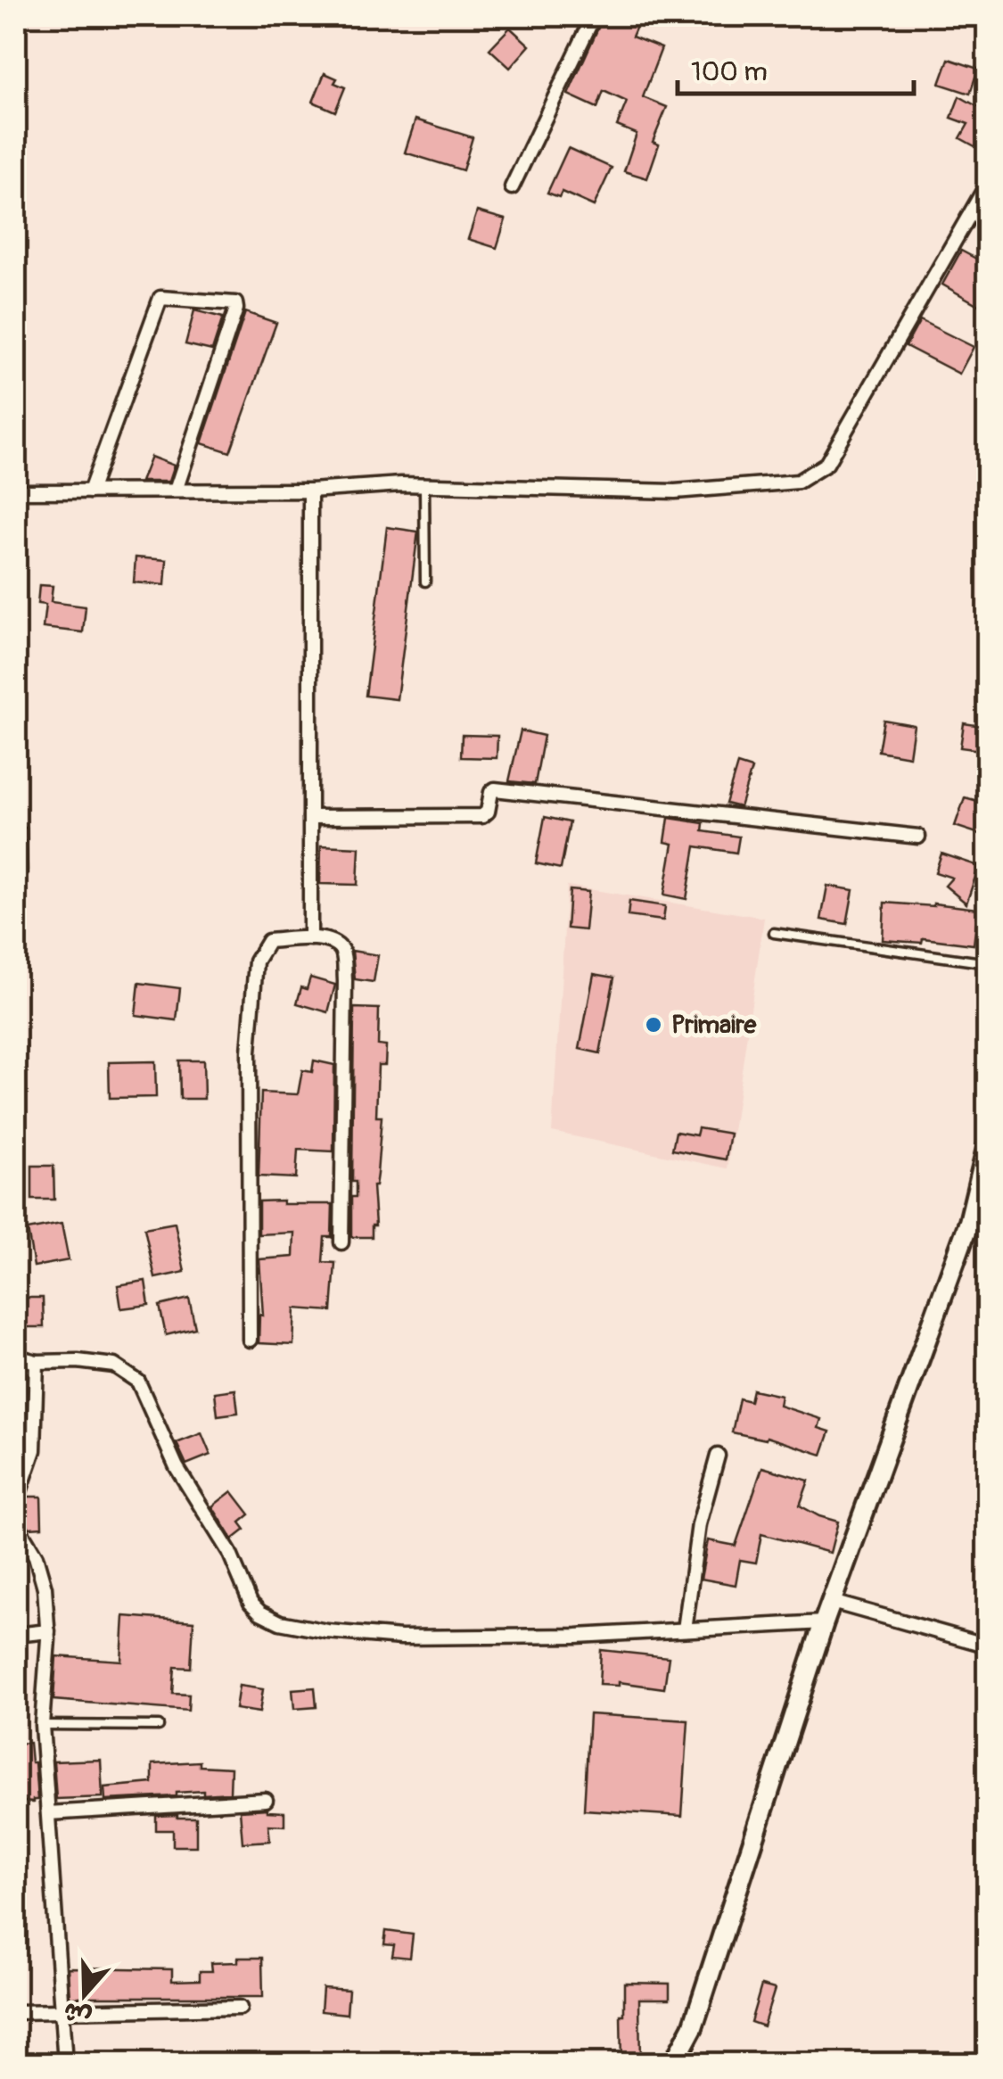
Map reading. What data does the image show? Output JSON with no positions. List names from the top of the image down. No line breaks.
{"places":["Primaire"],"scale_bar":"100 m","north":"bottom"}
